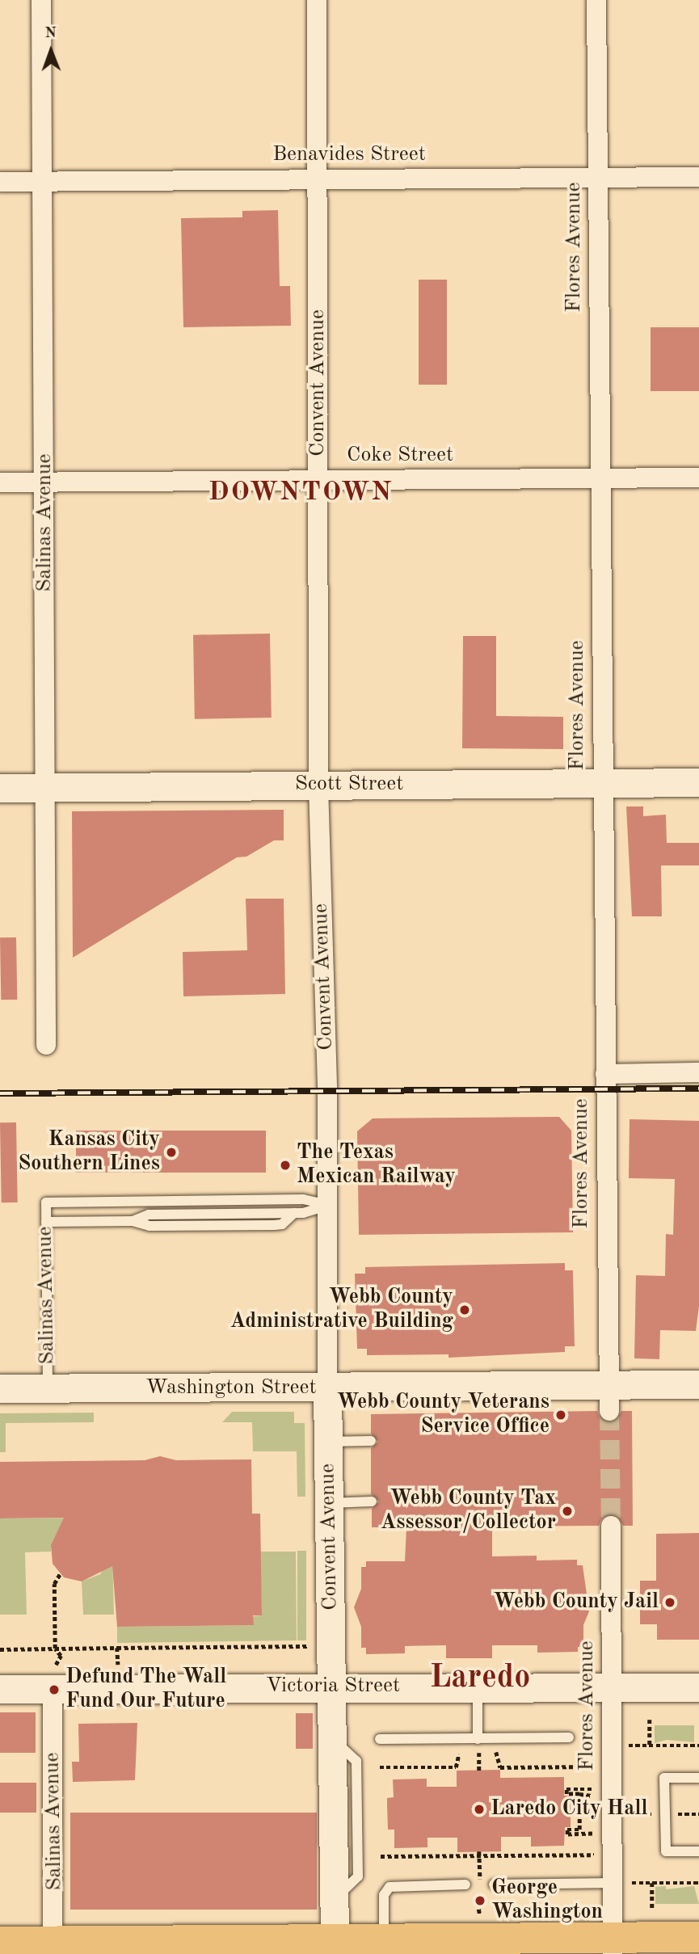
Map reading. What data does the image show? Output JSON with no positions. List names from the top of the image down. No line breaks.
{"streets":{"main road":["Convent Avenue","Scott Street","Washington Street","Victoria Street"],"street":["Benavides Street","Flores Avenue","Coke Street","Salinas Avenue"]},"crossings":[["Benavides Street","Flores Avenue"],["Benavides Street","Convent Avenue"],["Benavides Street","Salinas Avenue"],["Flores Avenue","Coke Street"],["Flores Avenue","Scott Street"],["Flores Avenue","Washington Street"],["Flores Avenue","Victoria Street"],["Convent Avenue","Coke Street"],["Convent Avenue","Salinas Avenue"],["Convent Avenue","Scott Street"],["Convent Avenue","Washington Street"],["Convent Avenue","Victoria Street"],["Coke Street","Salinas Avenue"],["Salinas Avenue","Scott Street"],["Salinas Avenue","Washington Street"],["Salinas Avenue","Victoria Street"]],"districts":["DOWNTOWN","Laredo"],"places":["Kansas City Southern Lines","The Texas Mexican Railway","Webb County Administrative Building","Webb County Veterans Service Office","Webb County Tax Assessor/Collector","Webb County Jail","Defund The Wall Fund Our Future","Laredo City Hall","George Washington"],"north":"top"}
